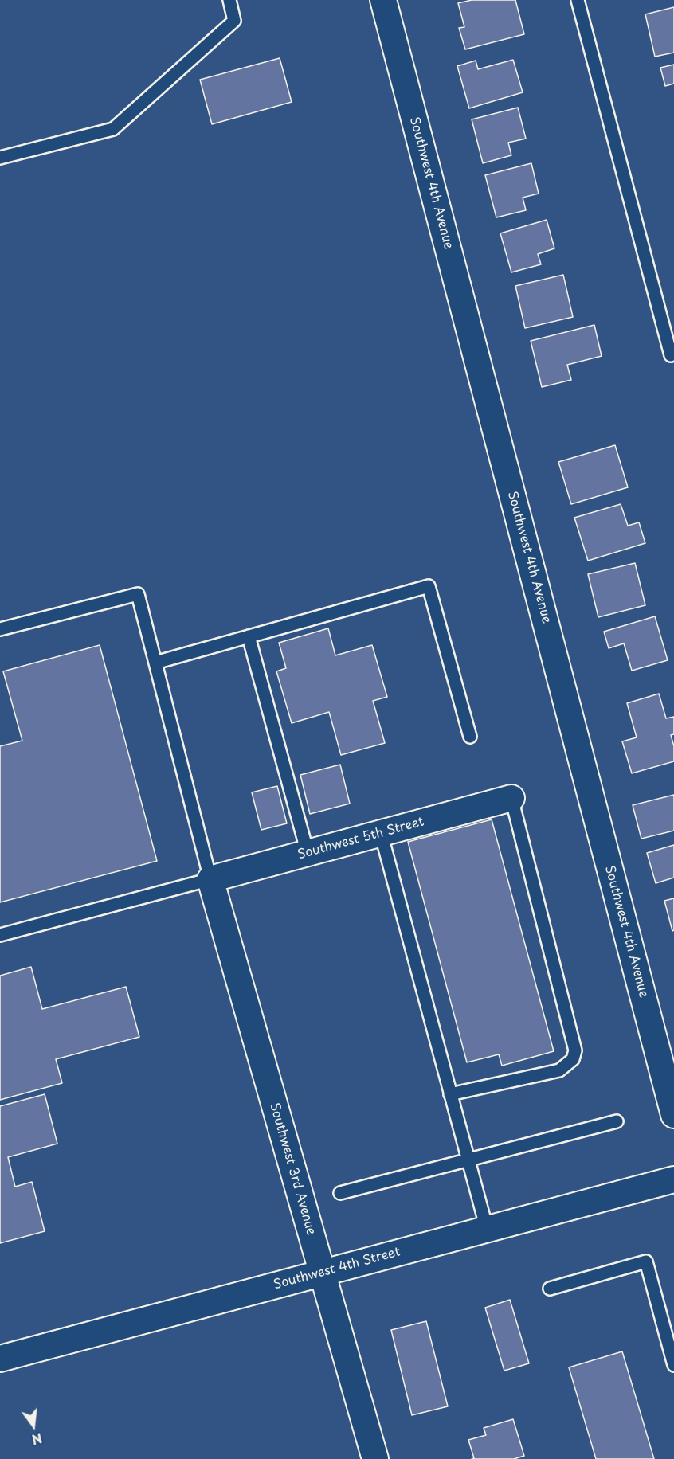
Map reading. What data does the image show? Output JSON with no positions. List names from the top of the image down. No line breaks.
{"streets":{"street":["Southwest 4th Avenue","Southwest 5th Street","Southwest 3rd Avenue","Southwest 4th Street"]},"crossings":[["Southwest 5th Street","Southwest 3rd Avenue"],["Southwest 3rd Avenue","Southwest 4th Street"]],"north":"bottom"}
